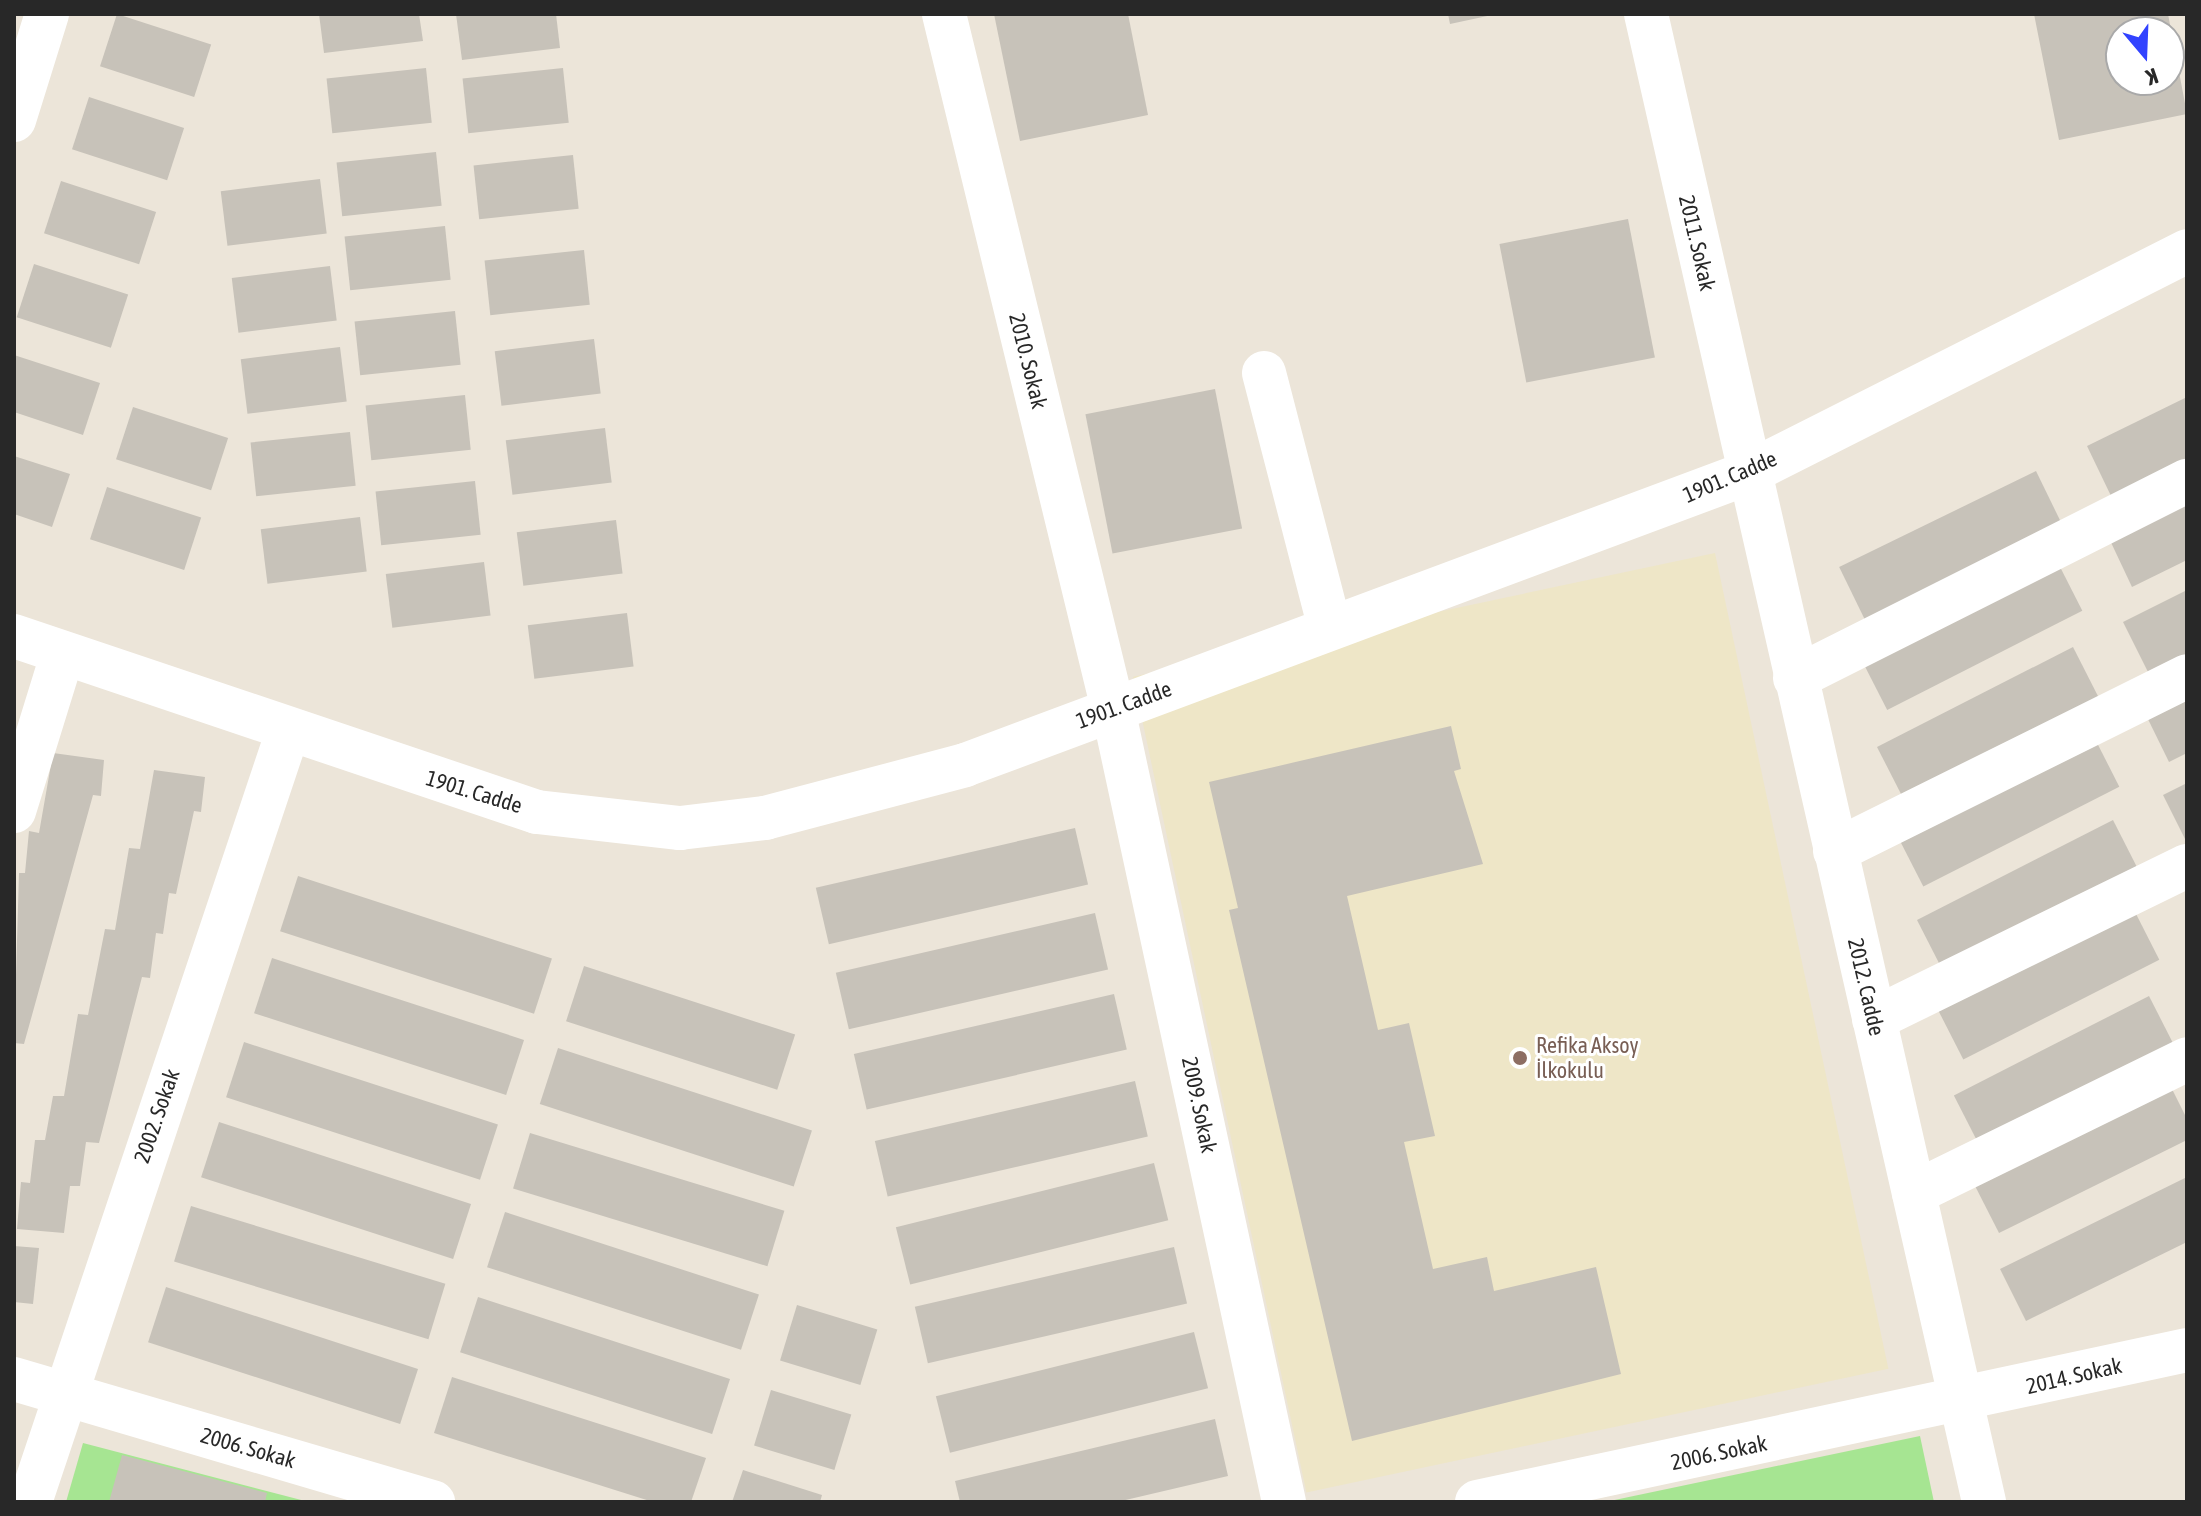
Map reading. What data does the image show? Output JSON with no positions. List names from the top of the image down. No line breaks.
{"streets":{"street":["2011. Sokak","2010. Sokak","1901. Cadde","2012. Cadde","2009. Sokak","2002. Sokak","2014. Sokak","2006. Sokak"]},"crossings":[["2011. Sokak","1901. Cadde"],["2011. Sokak","2012. Cadde"],["2010. Sokak","1901. Cadde"],["2010. Sokak","2009. Sokak"],["1901. Cadde","2012. Cadde"],["1901. Cadde","2009. Sokak"],["1901. Cadde","2002. Sokak"],["2012. Cadde","2014. Sokak"],["2012. Cadde","2006. Sokak"],["2002. Sokak","2006. Sokak"],["2014. Sokak","2006. Sokak"]],"places":["Refika Aksoy İlkokulu"],"north":"bottom"}
